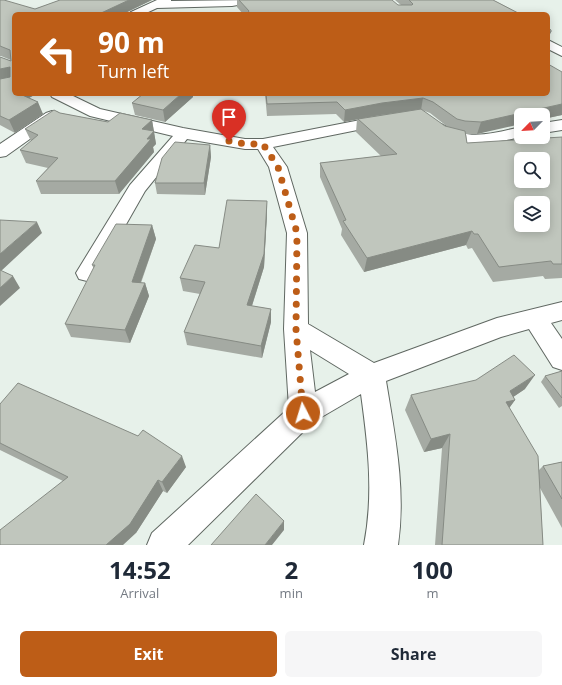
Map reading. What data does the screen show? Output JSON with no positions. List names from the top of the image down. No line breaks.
{"north":"bottom left","page":{"turn":["90 m","Turn left"],"eta":["14:52","Arrival","2","min","100","m"],"buttons":["Exit","Share"]}}
